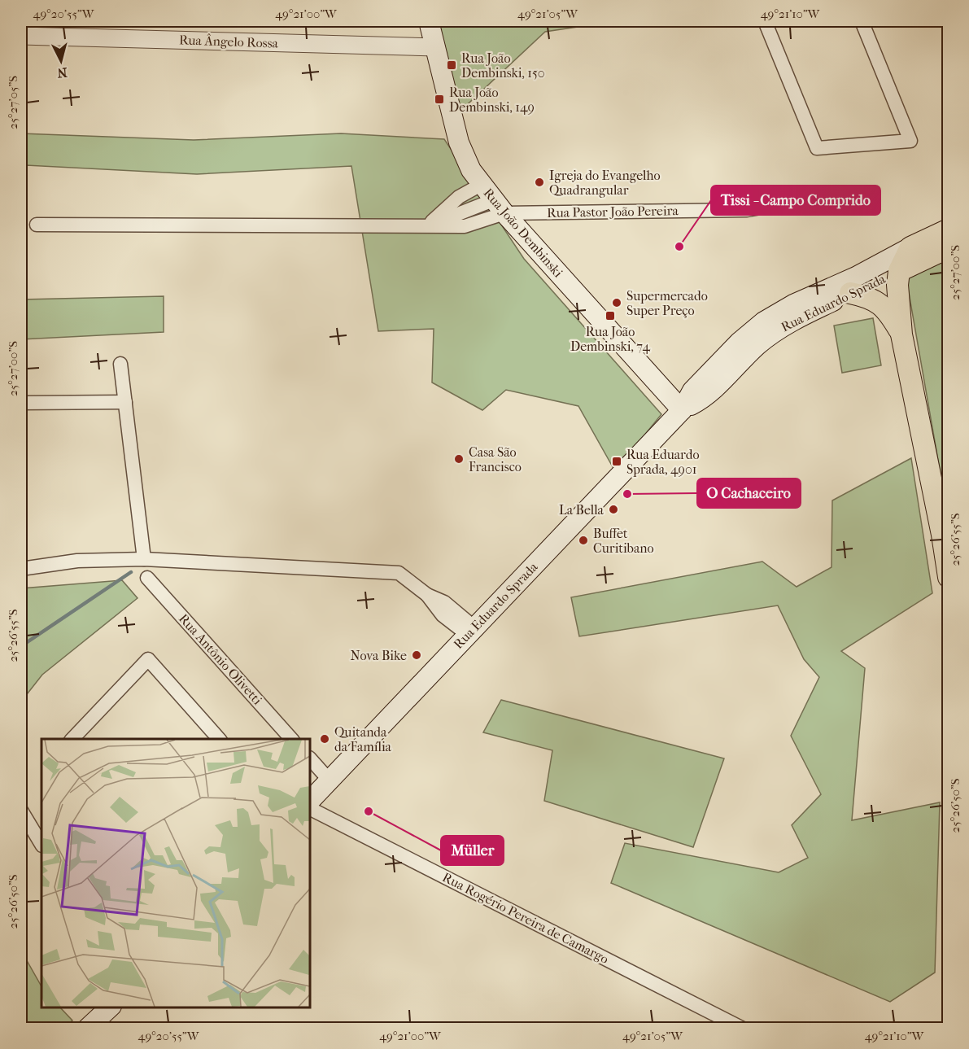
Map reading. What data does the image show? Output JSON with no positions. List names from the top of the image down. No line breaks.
{"streets":{"main road":["Rua João Dembinski","Rua Eduardo Sprada"],"street":["Rua Ângelo Rossa","Rua Pastor João Pereira","Rua Antônio Olivetti","Rua Rogério Pereira de Camargo"]},"crossings":[["Rua Ângelo Rossa","Rua João Dembinski"],["Rua Pastor João Pereira","Rua João Dembinski"],["Rua João Dembinski","Rua Eduardo Sprada"]],"places":{"transit":["Rua João Dembinski, 150","Rua João Dembinski, 149","Rua João Dembinski, 74","Rua Eduardo Sprada, 4901"],"other":["Igreja do Evangelho Quadrangular","Tissi - Campo Comprido","Supermercado Super Preço","Casa São Francisco","O Cachaceiro","La Bella","Buffet Curitibano","Nova Bike","Quitanda da Família","Müller"]},"north":"bottom","coordinates":["49°20'55\"W","49°21'00\"W","49°21'05\"W","49°21'10\"W","25°27'05\"S","25°27'00\"S","25°26'55\"S","25°26'50\"S"]}
